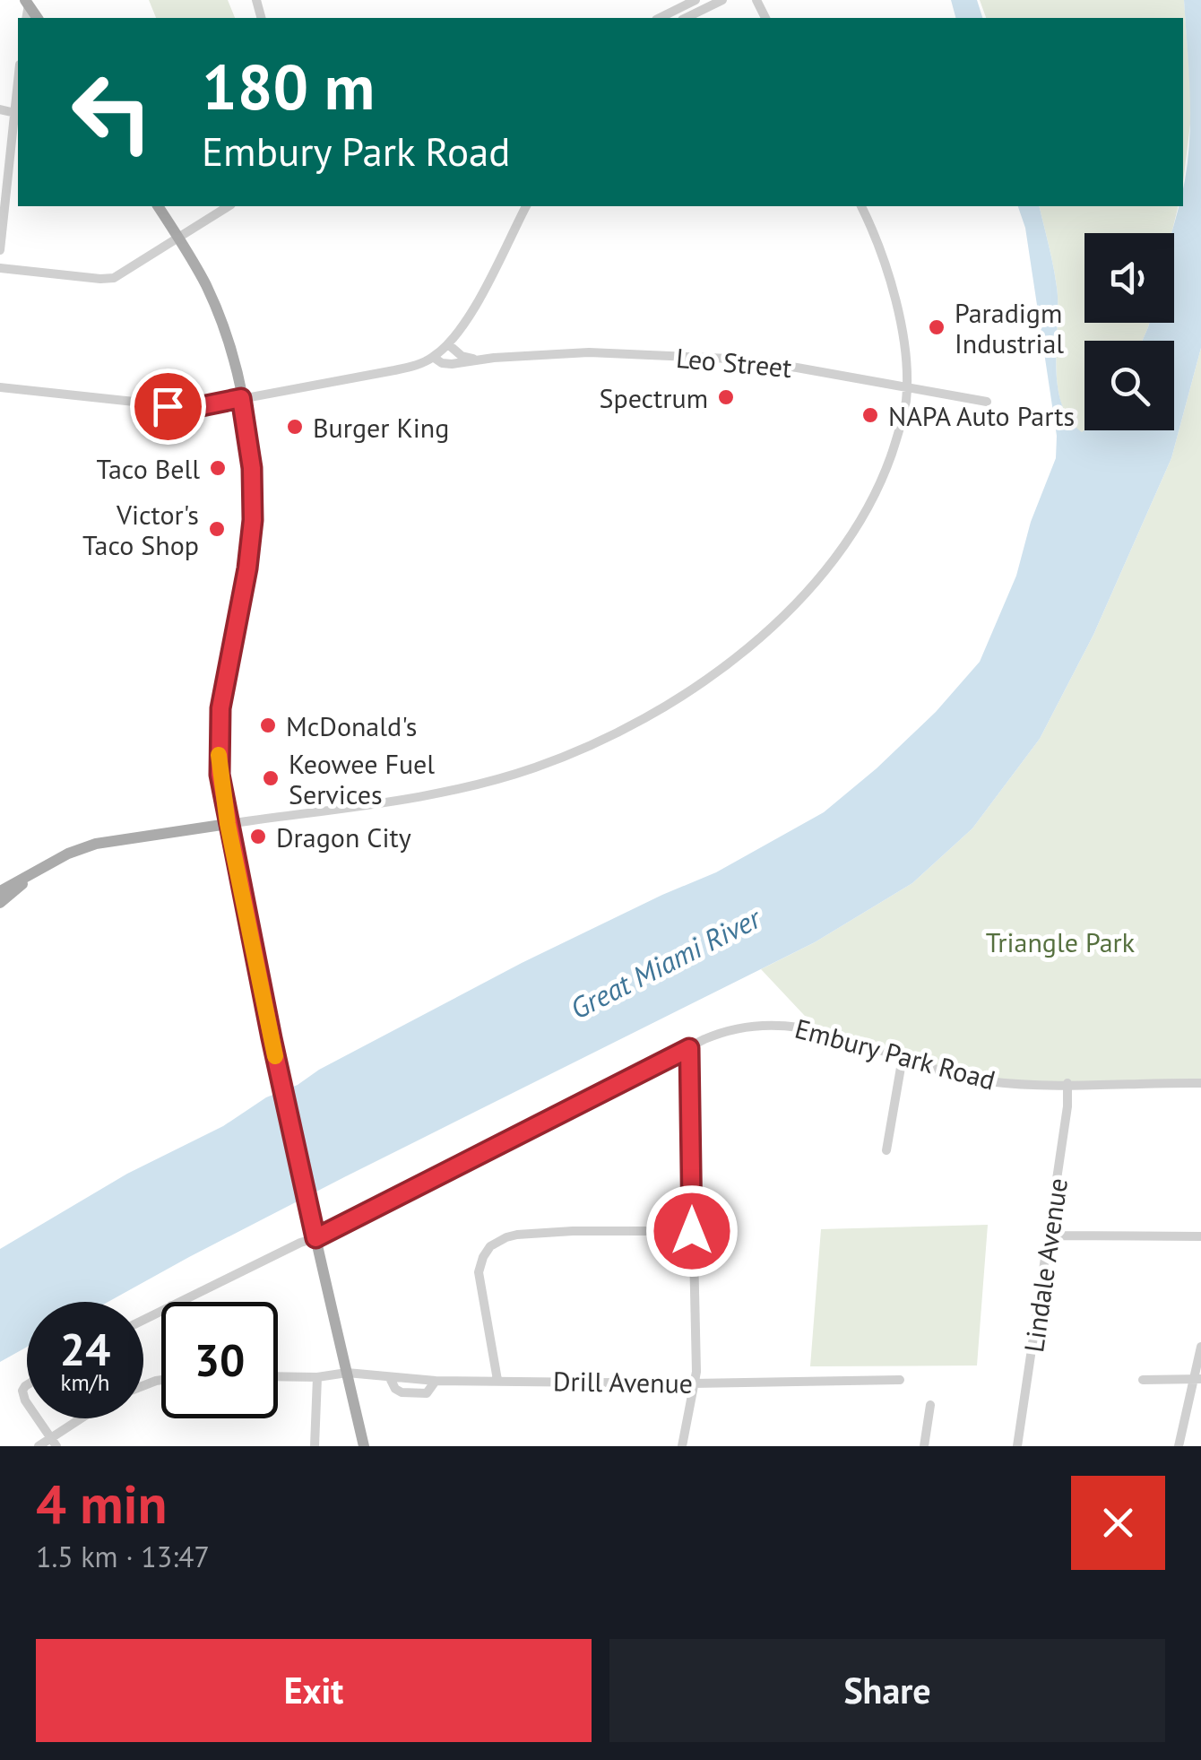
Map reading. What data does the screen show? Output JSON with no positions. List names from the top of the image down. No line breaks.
{"streets":{"street":["Leo Street","Embury Park Road","Lindale Avenue","Drill Avenue"]},"crossings":[["Embury Park Road","Lindale Avenue"]],"water":["Great Miami River"],"parks":["Triangle Park"],"places":["Paradigm Industrial","Spectrum","NAPA Auto Parts","Burger King","Taco Bell","Victor's Taco Shop","McDonald's","Keowee Fuel Services","Dragon City"],"page":{"turn":["180 m","Embury Park Road"],"speed":"24 km/h","limit":"30","heading":["4 min","1.5 km · 13:47"],"buttons":["Exit","Share"]}}
